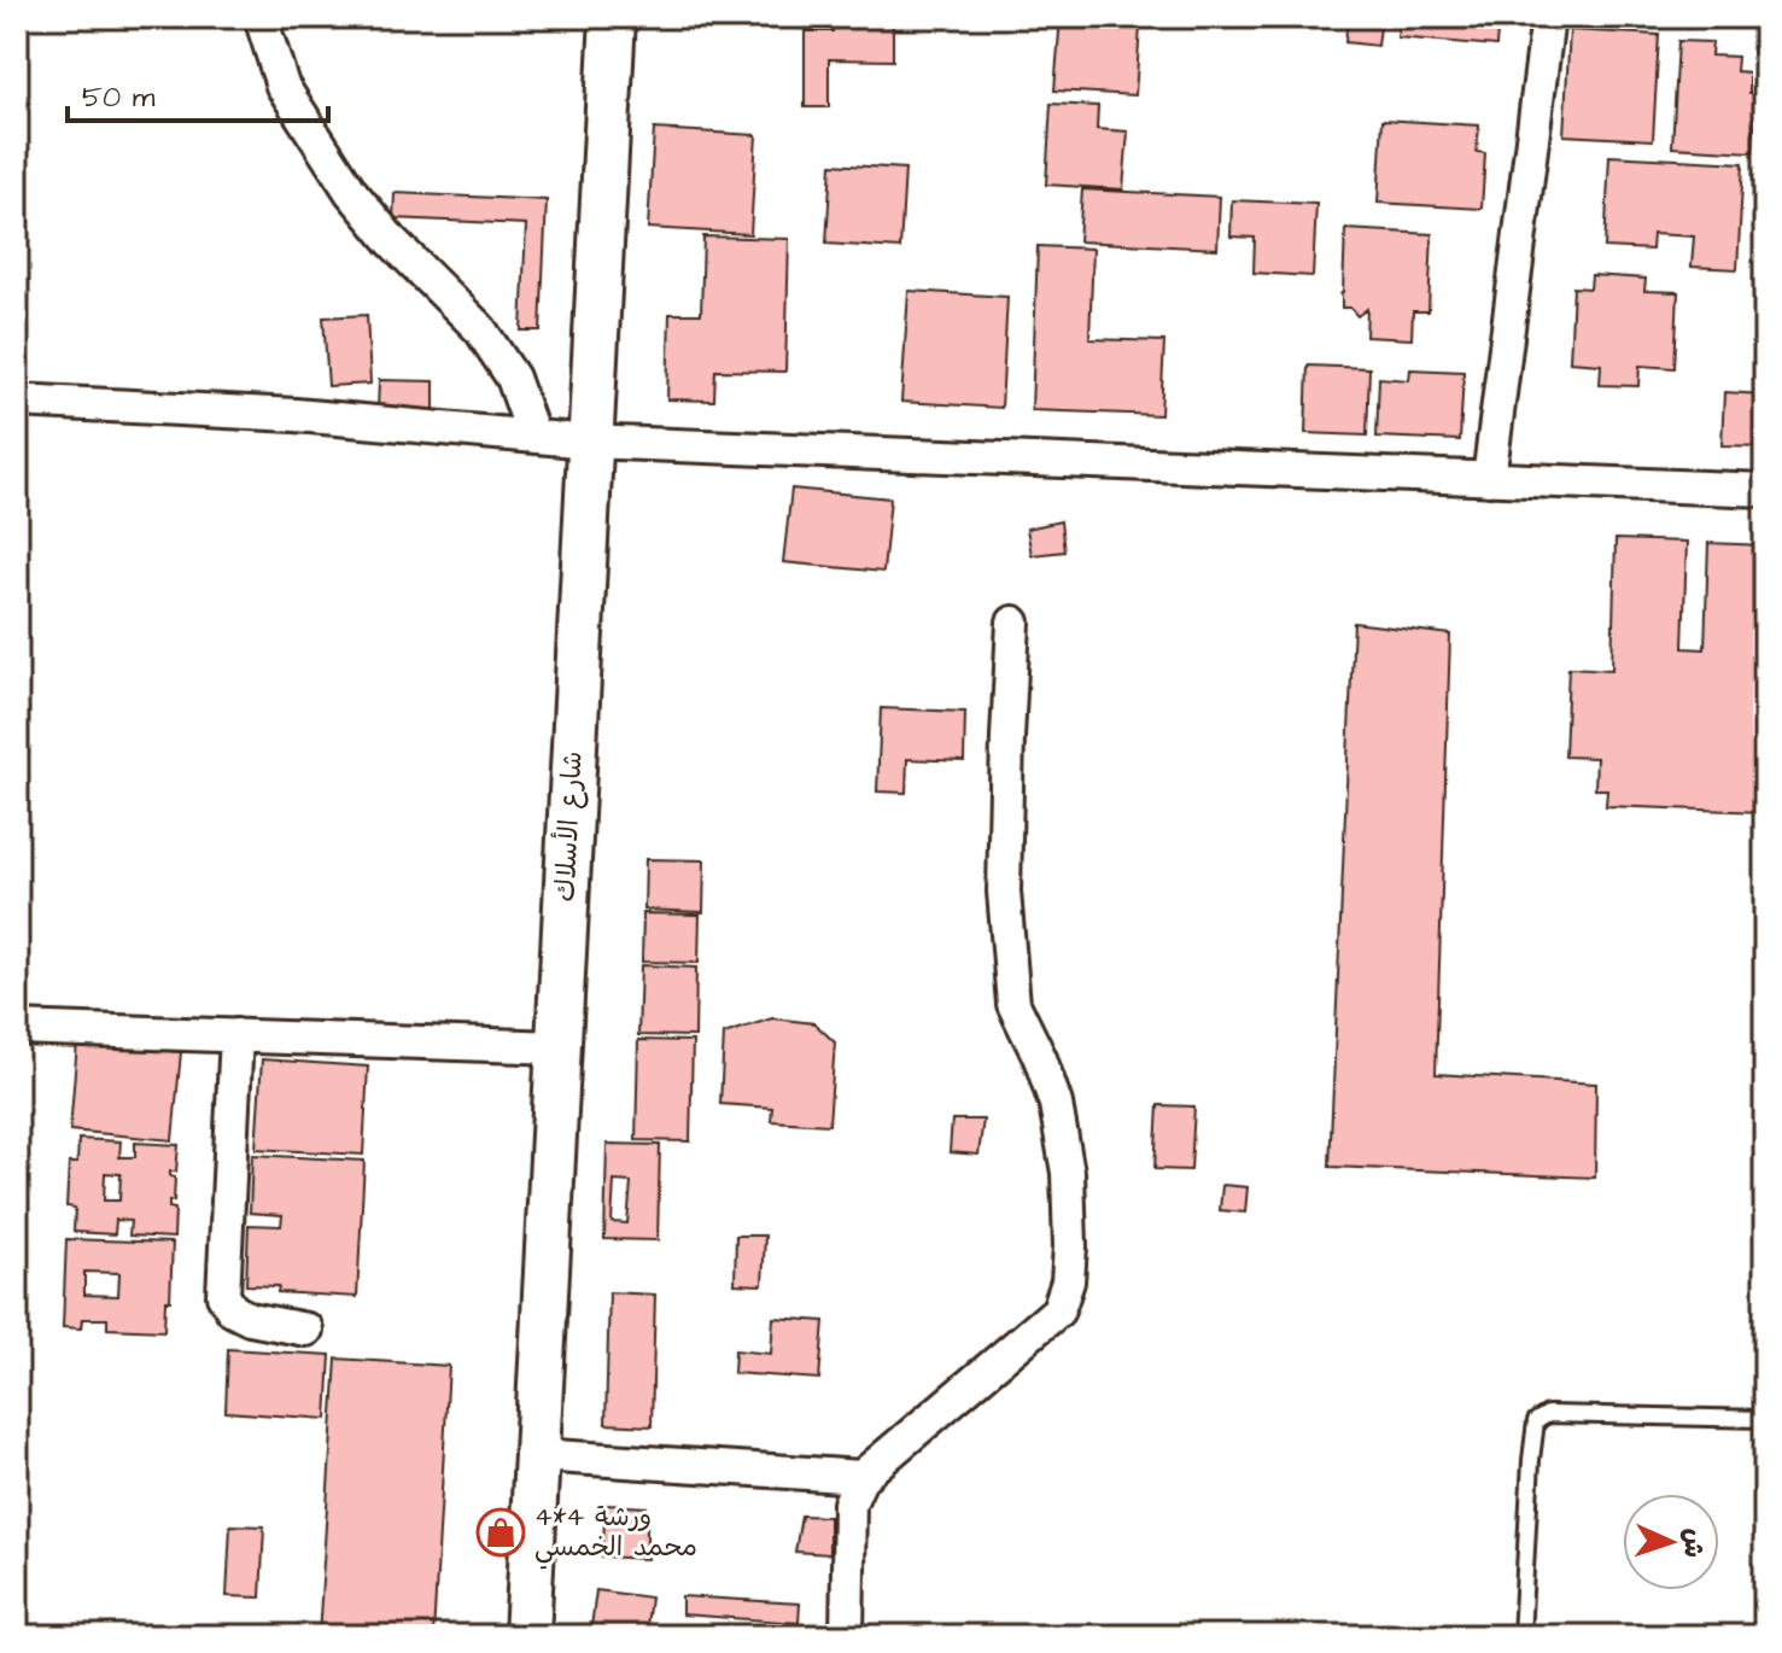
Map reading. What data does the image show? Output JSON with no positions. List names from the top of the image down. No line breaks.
{"streets":{"street":["شارع الأسلاك"]},"places":{"shop":["4*4 ورشة محمد الخمسي"]},"scale_bar":"50 m","north":"right"}
